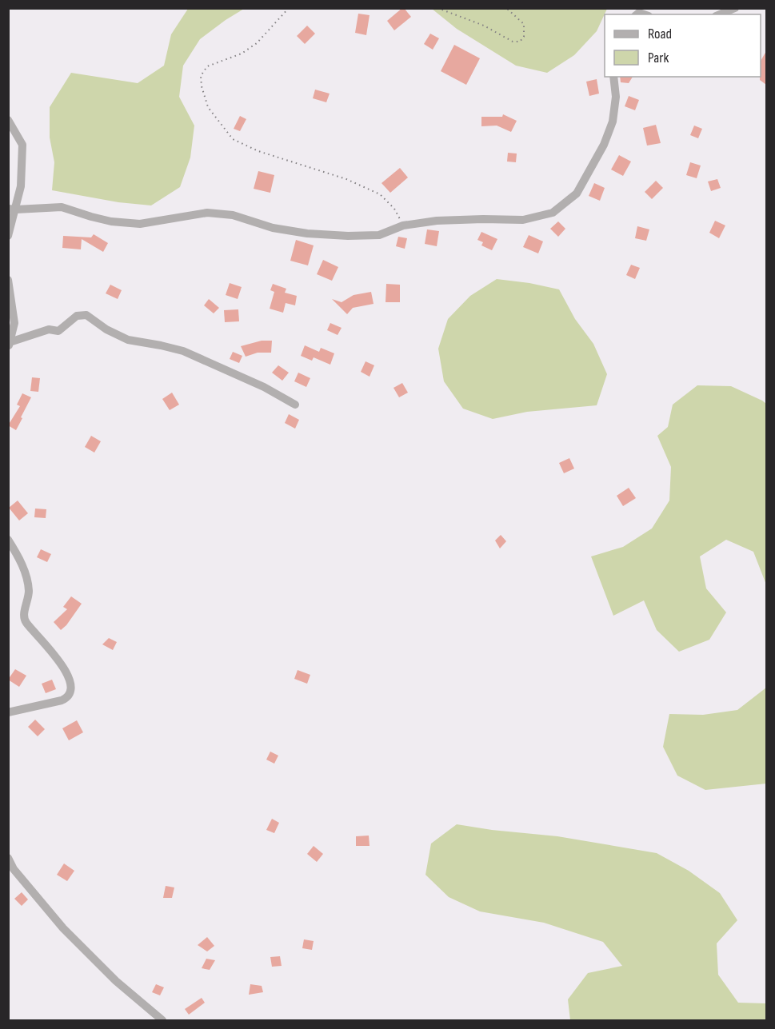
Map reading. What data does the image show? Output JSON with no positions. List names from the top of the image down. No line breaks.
{"legend":["Road","Park"]}
